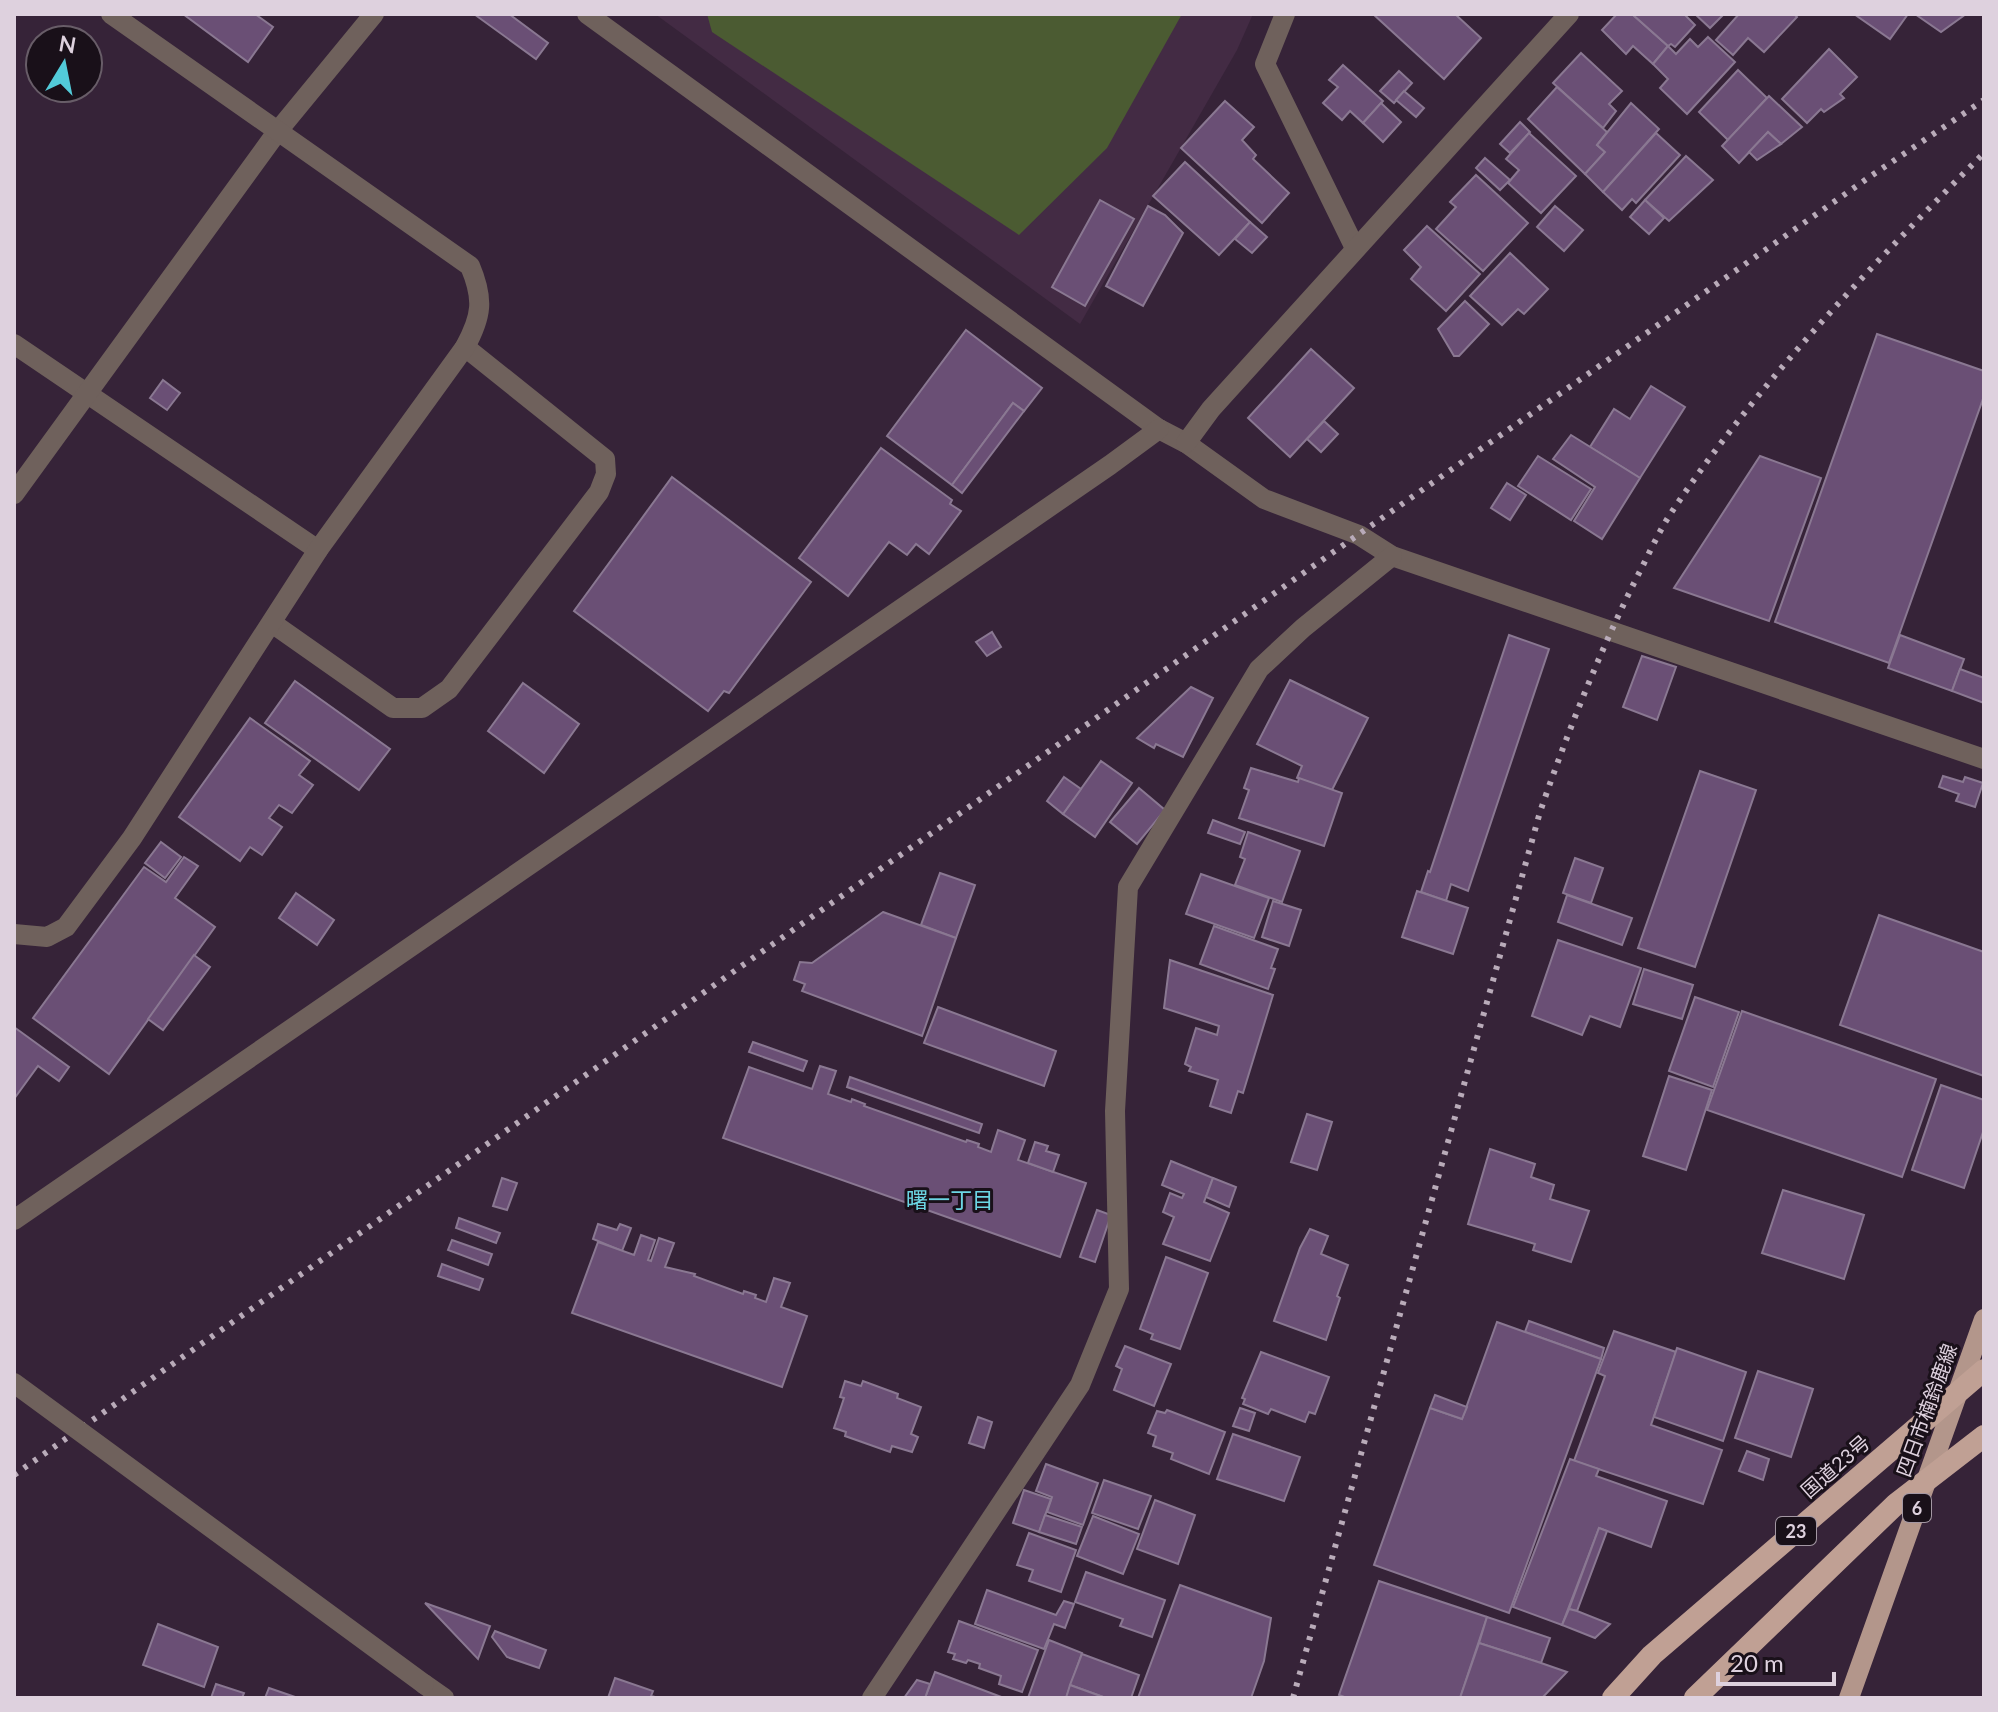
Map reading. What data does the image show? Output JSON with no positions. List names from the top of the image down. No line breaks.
{"streets":{"highway":["国道23号","23"],"main road":["四日市楠鈴鹿線","6"]},"districts":["曙一丁目"],"scale_bar":"20 m","north":"top"}
